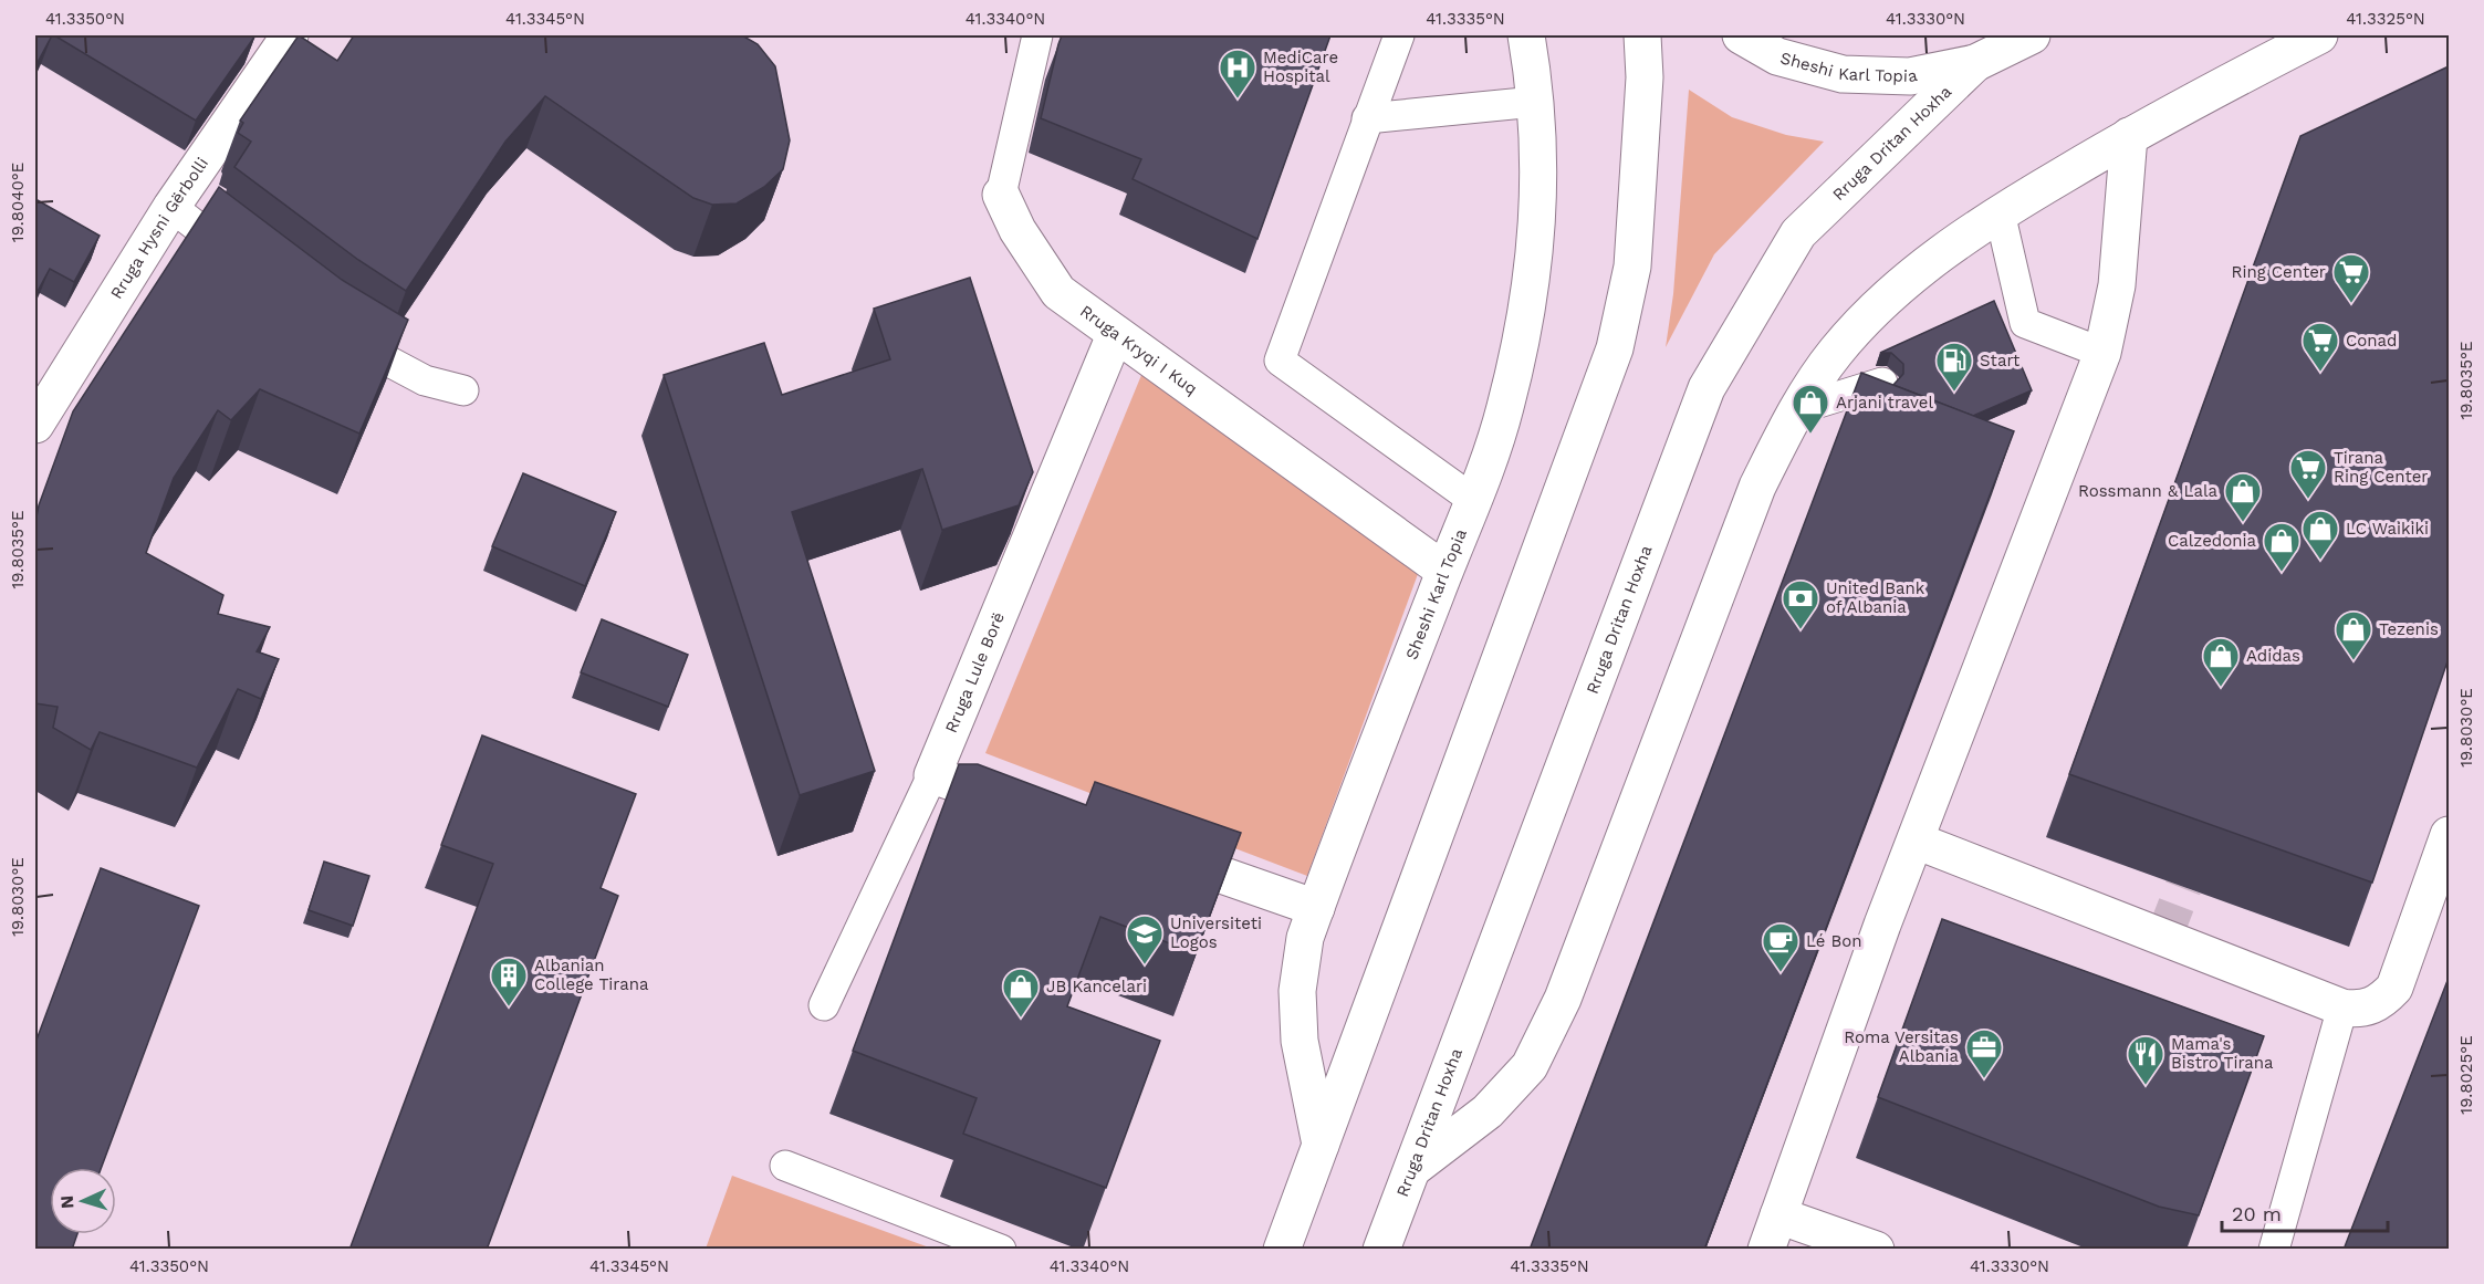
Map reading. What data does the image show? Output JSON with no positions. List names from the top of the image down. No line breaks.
{"streets":{"street":["Sheshi Karl Topia","Rruga Dritan Hoxha","Rruga Hysni Gërbolli","Rruga Kryqi I Kuq","Rruga Lule Borë"]},"crossings":[["Sheshi Karl Topia","Rruga Dritan Hoxha"],["Sheshi Karl Topia","Rruga Kryqi I Kuq"],["Rruga Kryqi I Kuq","Rruga Lule Borë"]],"places":{"hospital":["MediCare Hospital"],"supermarket":["Ring Center","Conad","Tirana Ring Center"],"fuel station":["Start"],"shop":["Arjani travel","Rossmann & Lala","LC Waikiki","Calzedonia","Tezenis","Adidas","JB Kancelari"],"bank":["United Bank of Albania"],"school or university":["Universiteti Logos"],"cafe":["Lé Bon"],"building":["Albanian College Tirana"],"office":["Roma Versitas Albania"],"restaurant":["Mama's Bistro Tirana"]},"scale_bar":"20 m","north":"left","coordinates":["41.3350°N","41.3345°N","41.3340°N","41.3335°N","41.3330°N","41.3325°N","19.8040°E","19.8035°E","19.8030°E","19.8025°E"]}
